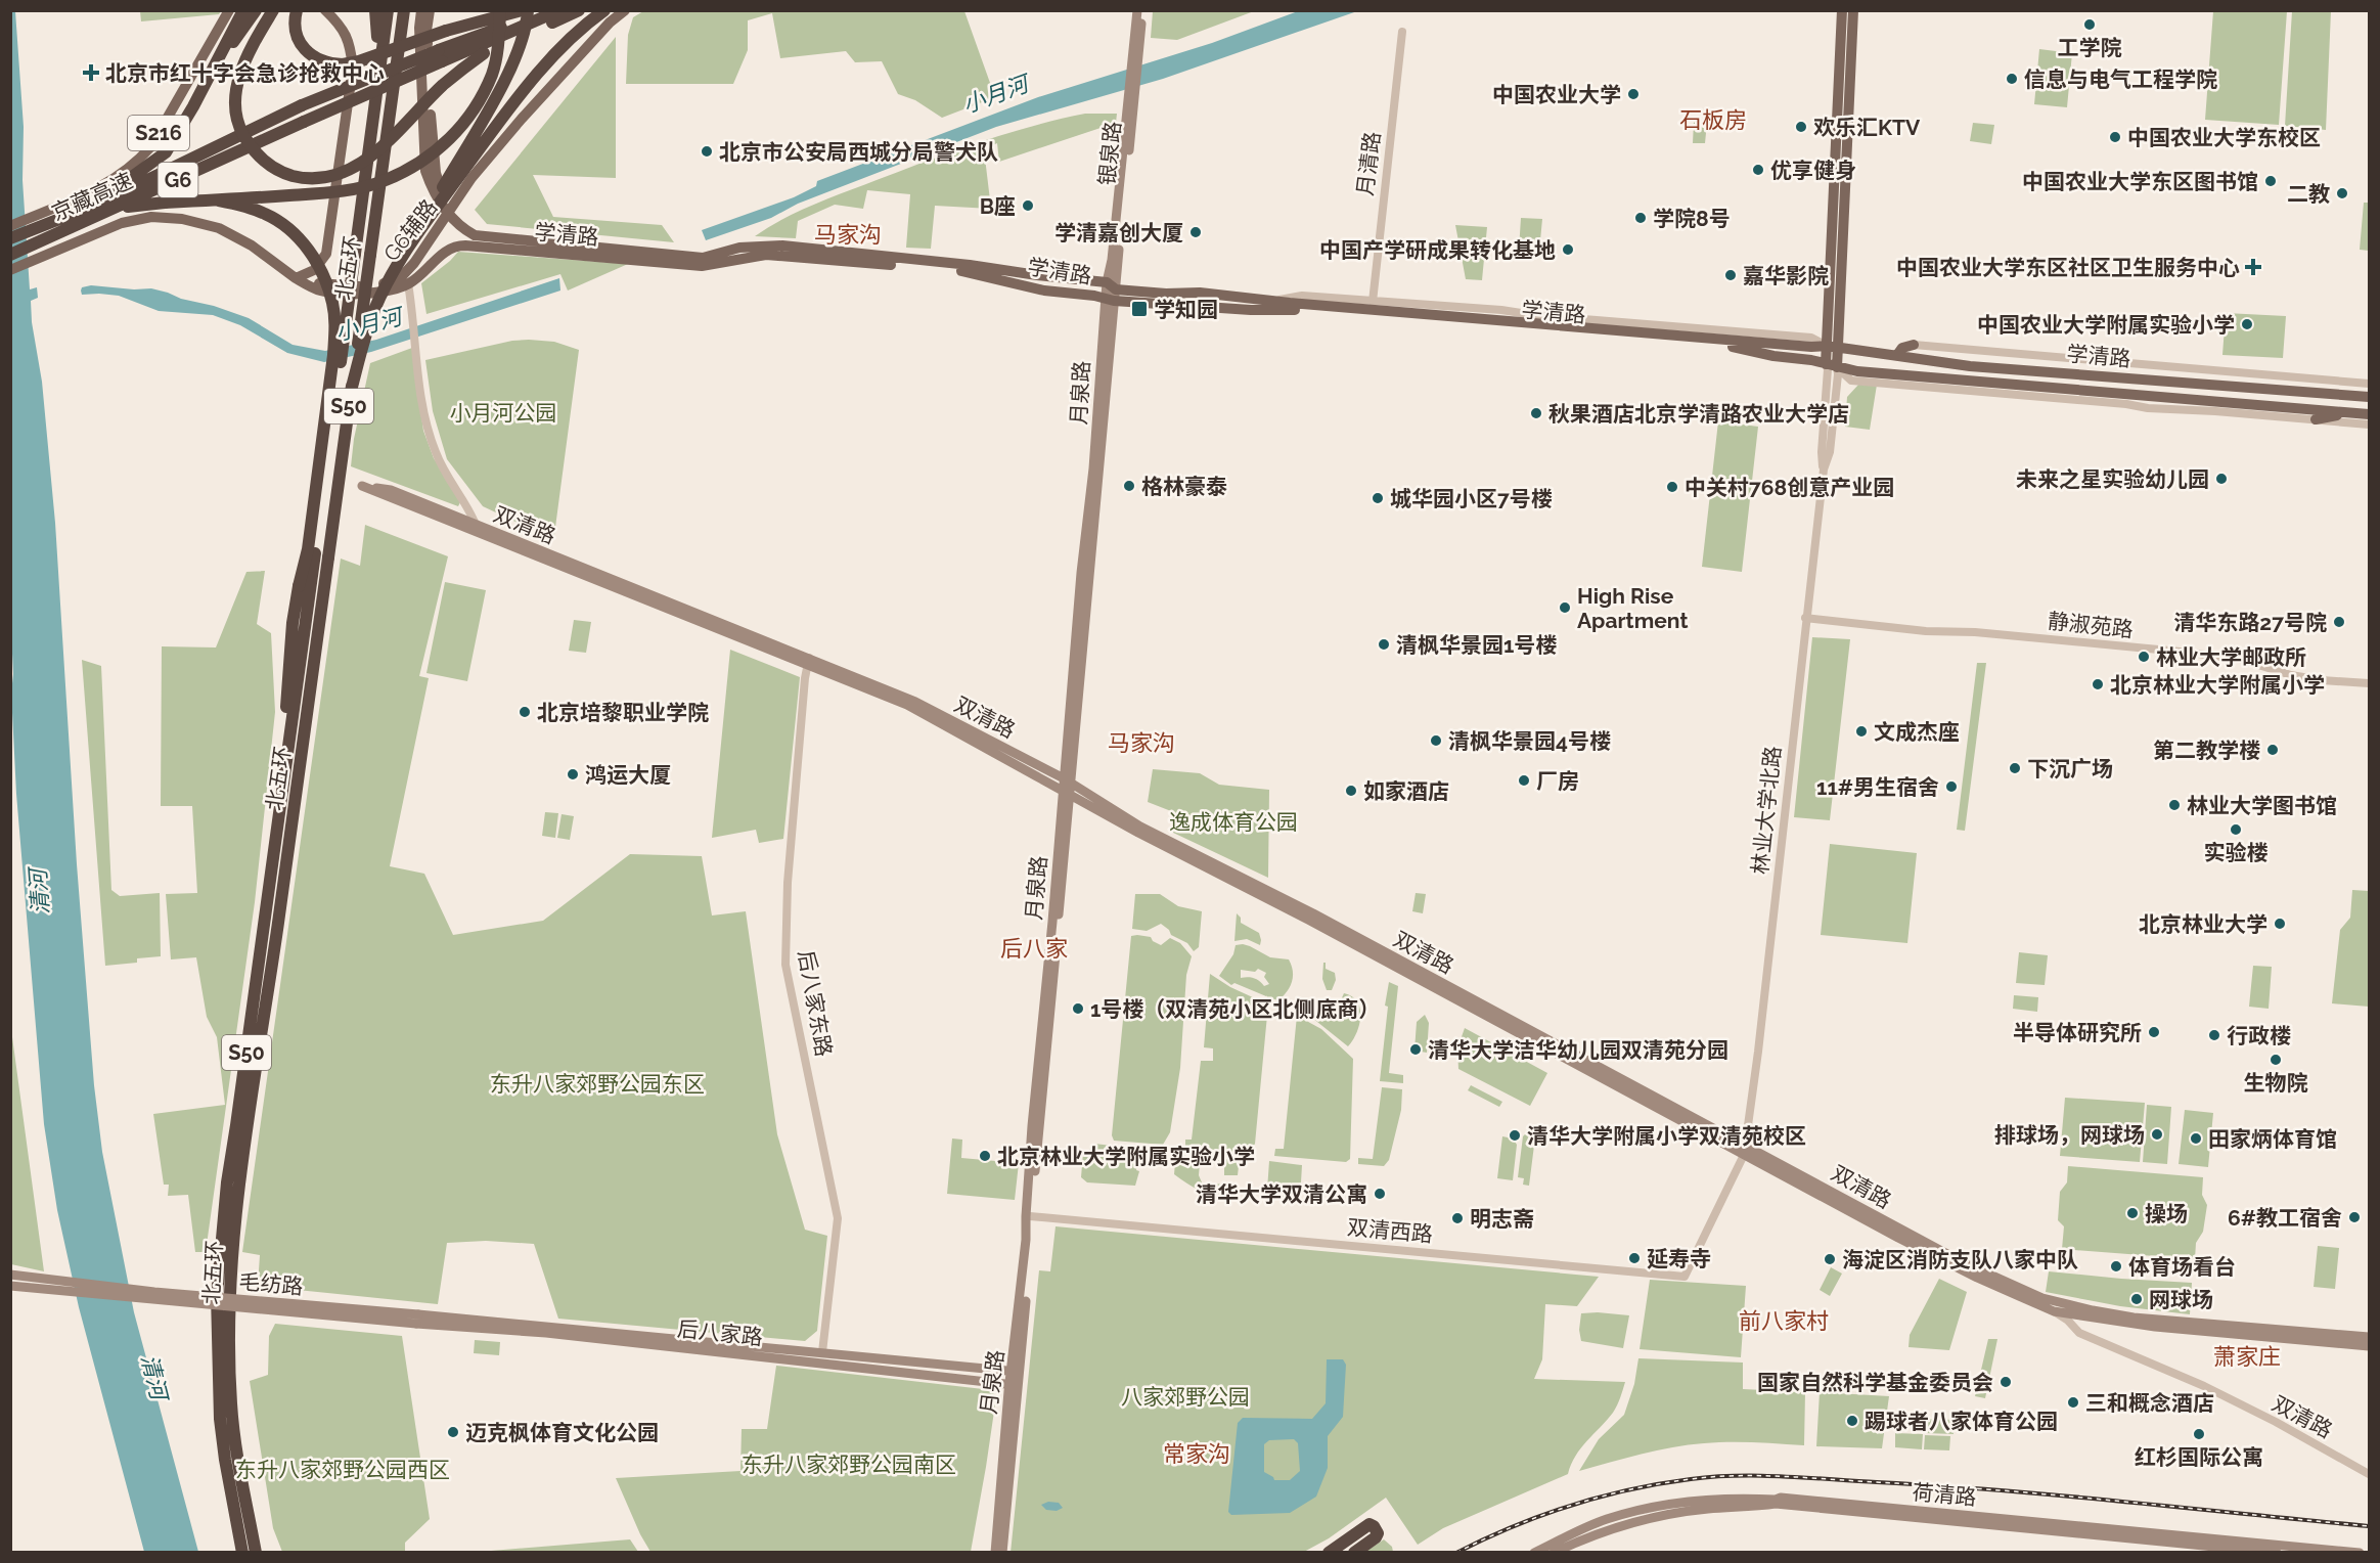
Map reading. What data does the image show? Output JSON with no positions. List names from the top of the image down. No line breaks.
{"streets":{"highway":["G6","京藏高速","北五环","S50"],"main road":["S216","银泉路","G6辅路","学清路","月泉路","双清路","毛纺路","后八家路","荷清路"],"street":["月清路","静淑苑路","林业大学北路","后八家东路","双清西路"]},"crossings":[["S216","京藏高速"],["银泉路","学清路"],["银泉路","月泉路"],["月清路","学清路"],["学清路","月泉路"],["学清路","林业大学北路"],["月泉路","双清路"],["月泉路","双清西路"],["月泉路","后八家路"],["双清路","林业大学北路"],["双清路","后八家东路"],["双清路","双清西路"],["静淑苑路","林业大学北路"],["林业大学北路","双清西路"],["后八家东路","后八家路"],["毛纺路","后八家路"]],"districts":["石板房","马家沟","马家沟","后八家","前八家村","萧家庄","常家沟"],"water":["小月河","清河"],"parks":["小月河公园","逸成体育公园","东升八家郊野公园东区","八家郊野公园","东升八家郊野公园南区","东升八家郊野公园西区"],"places":{"other":["工学院","信息与电气工程学院","中国农业大学","欢乐汇KTV","中国农业大学东校区","北京市公安局西城分局警犬队","优享健身","中国农业大学东区图书馆","二教","B座","学院8号","学清嘉创大厦","中国产学研成果转化基地","嘉华影院","中国农业大学附属实验小学","秋果酒店北京学清路农业大学店","未来之星实验幼儿园","格林豪泰","中关村768创意产业园","城华园小区7号楼","High Rise Apartment","清华东路27号院","清枫华景园1号楼","林业大学邮政所","北京林业大学附属小学","北京培黎职业学院","文成杰座","清枫华景园4号楼","第二教学楼","下沉广场","鸿运大厦","厂房","11#男生宿舍","如家酒店","林业大学图书馆","实验楼","北京林业大学","1号楼（双清苑小区北侧底商）","半导体研究所","行政楼","清华大学洁华幼儿园双清苑分园","生物院","排球场，网球场","清华大学附属小学双清苑校区","田家炳体育馆","北京林业大学附属实验小学","清华大学双清公寓","操场","6#教工宿舍","明志斋","延寿寺","海淀区消防支队八家中队","体育场看台","网球场","国家自然科学基金委员会","三和概念酒店","踢球者八家体育公园","迈克枫体育文化公园","红杉国际公寓"],"health":["北京市红十字会急诊抢救中心","中国农业大学东区社区卫生服务中心"],"transit":["学知园"]}}
